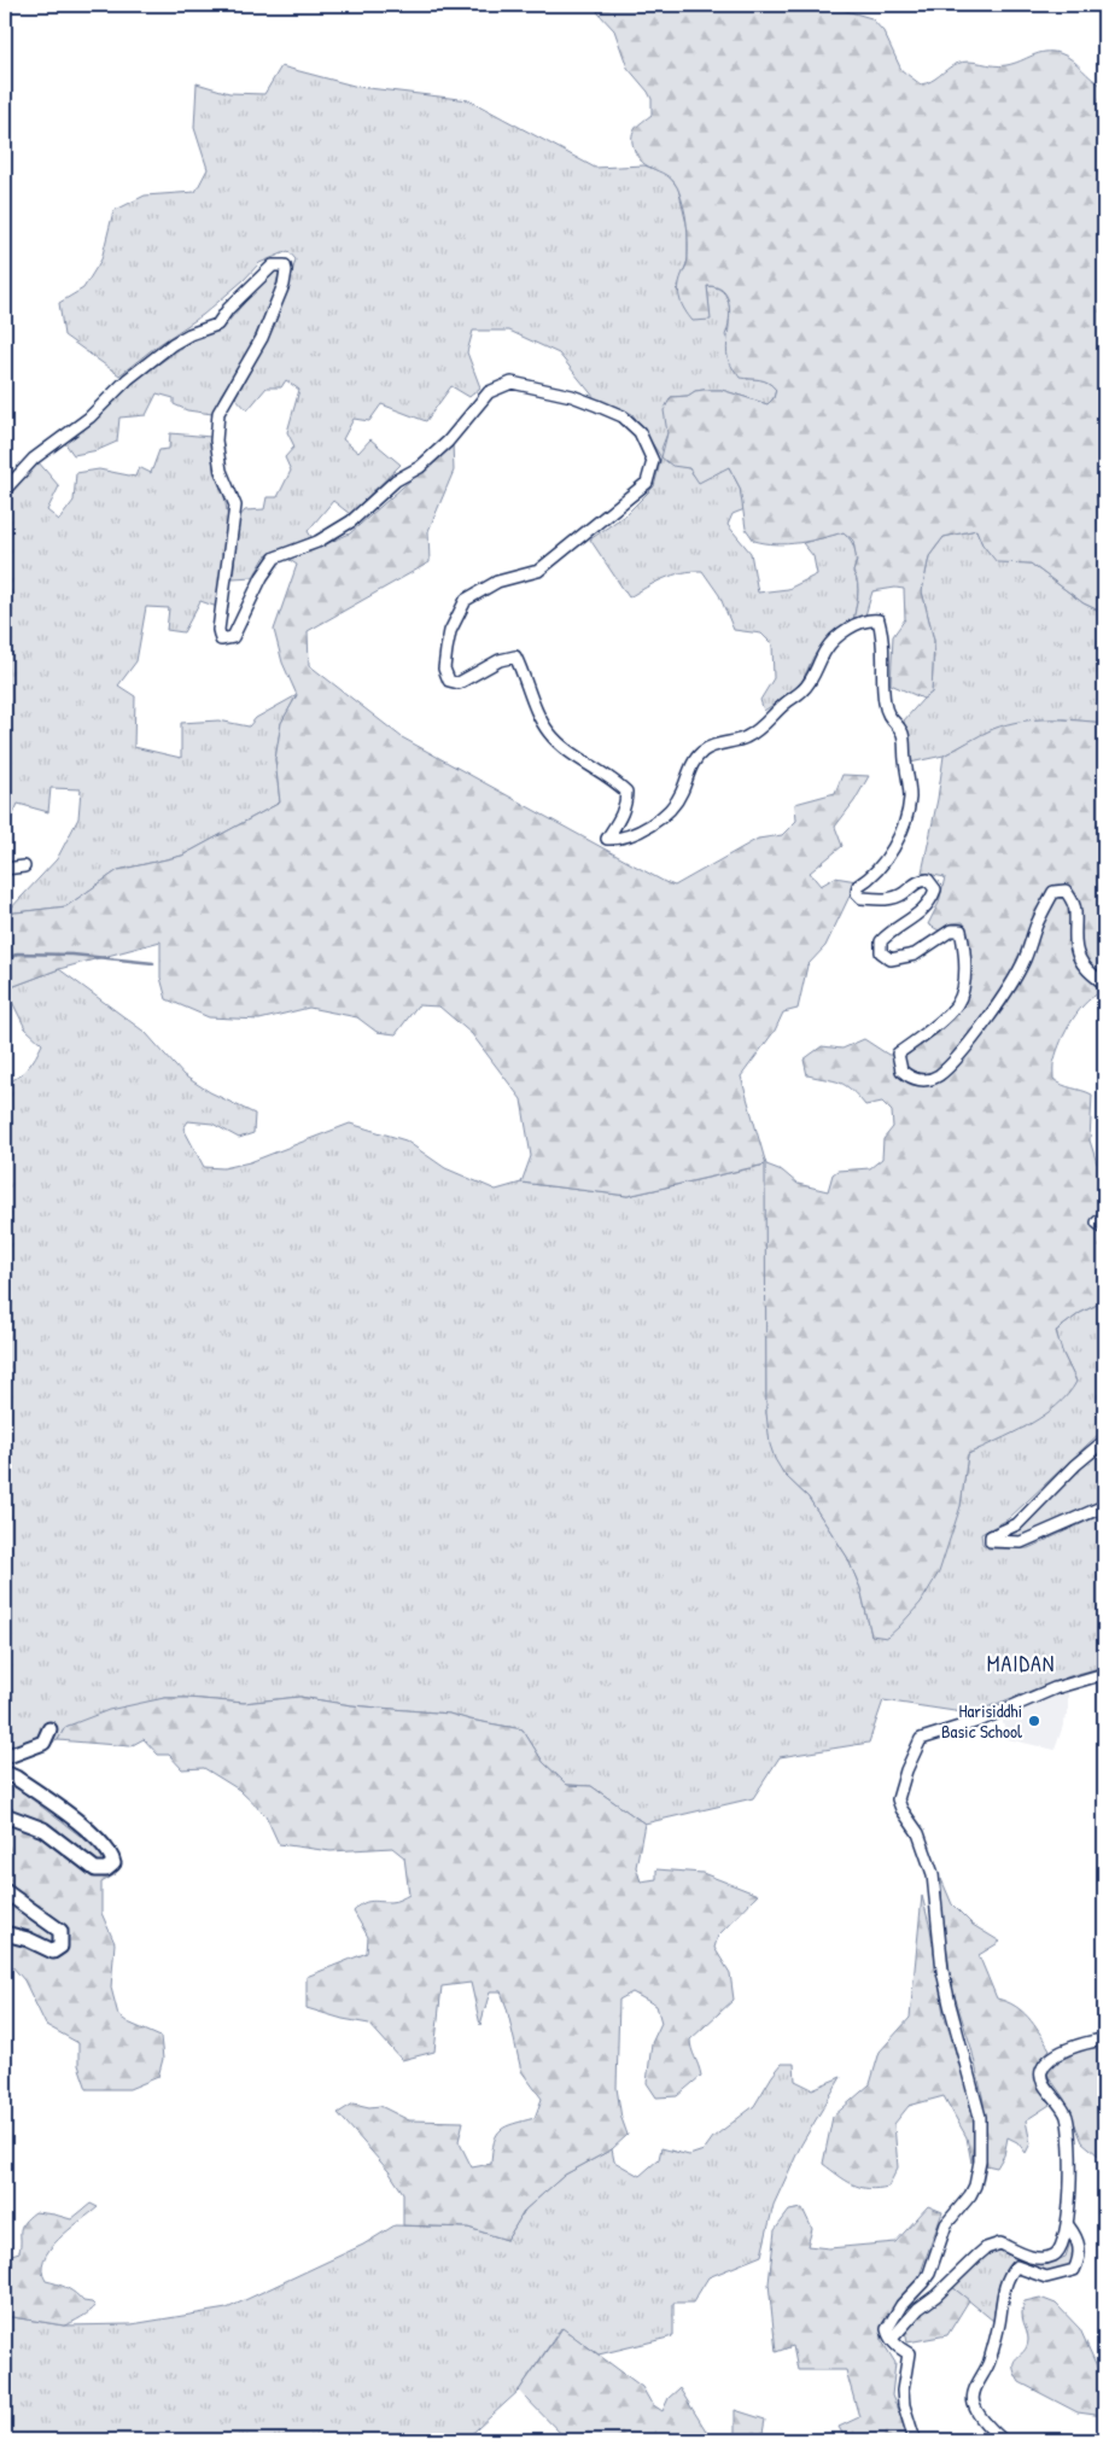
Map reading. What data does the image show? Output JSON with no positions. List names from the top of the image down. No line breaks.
{"districts":["MAIDAN"],"places":["Harisiddhi Basic School"]}
